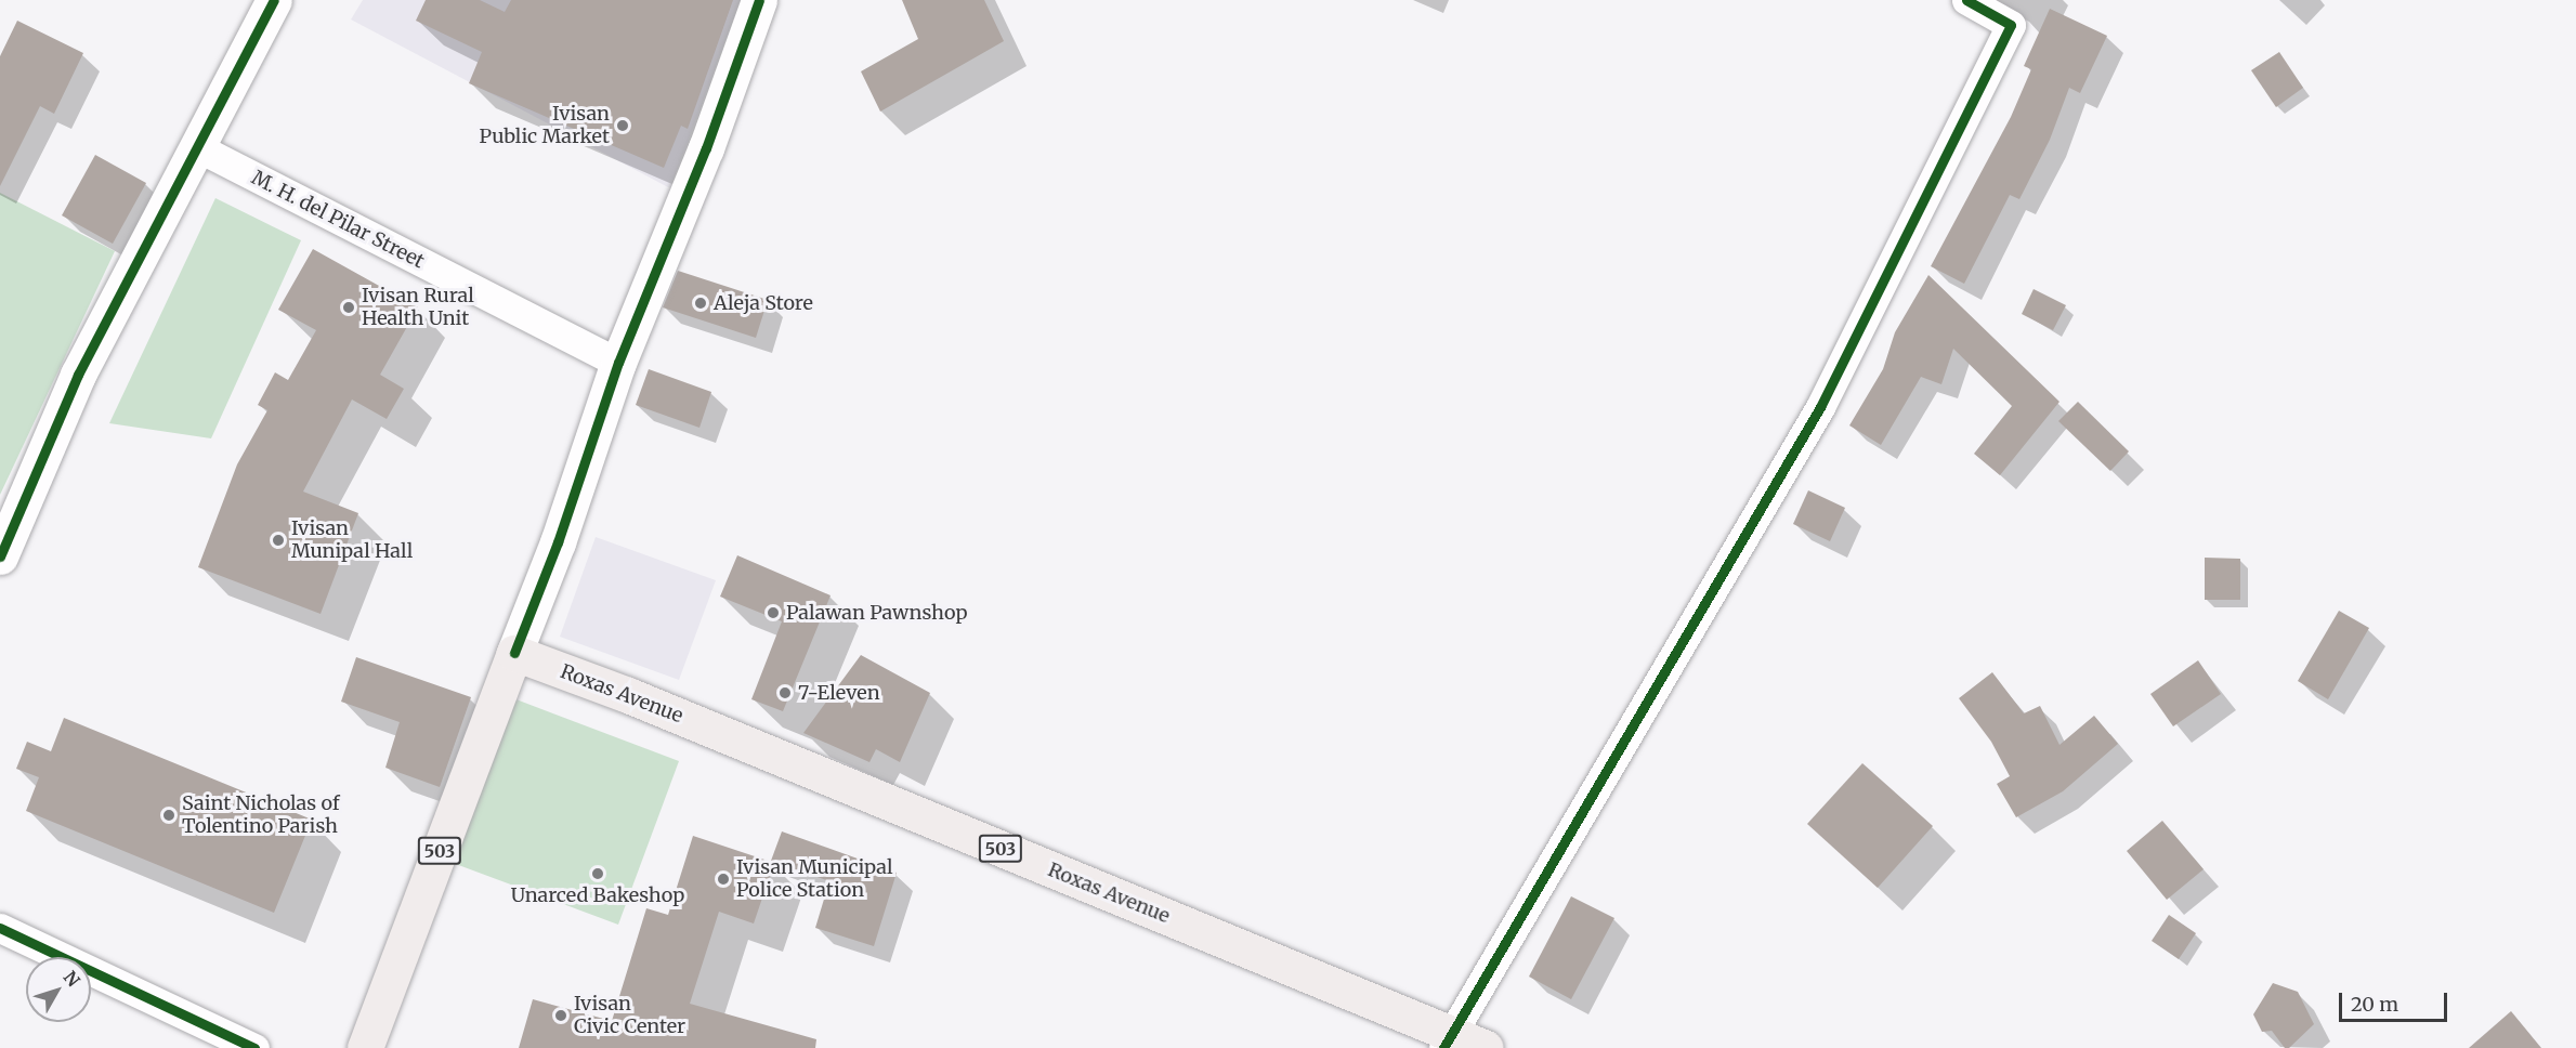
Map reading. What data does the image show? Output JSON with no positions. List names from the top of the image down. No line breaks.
{"streets":{"main road":["Roxas Avenue","503"],"street":["M. H. del Pilar Street"]},"crossings":[["Roxas Avenue","503"]],"places":["Ivisan Public Market","Aleja Store","Ivisan Rural Health Unit","Ivisan Munipal Hall","Palawan Pawnshop","7-Eleven","Saint Nicholas of Tolentino Parish","Unarced Bakeshop","Ivisan Municipal Police Station","Ivisan Civic Center"],"scale_bar":"20 m","north":"top right"}
